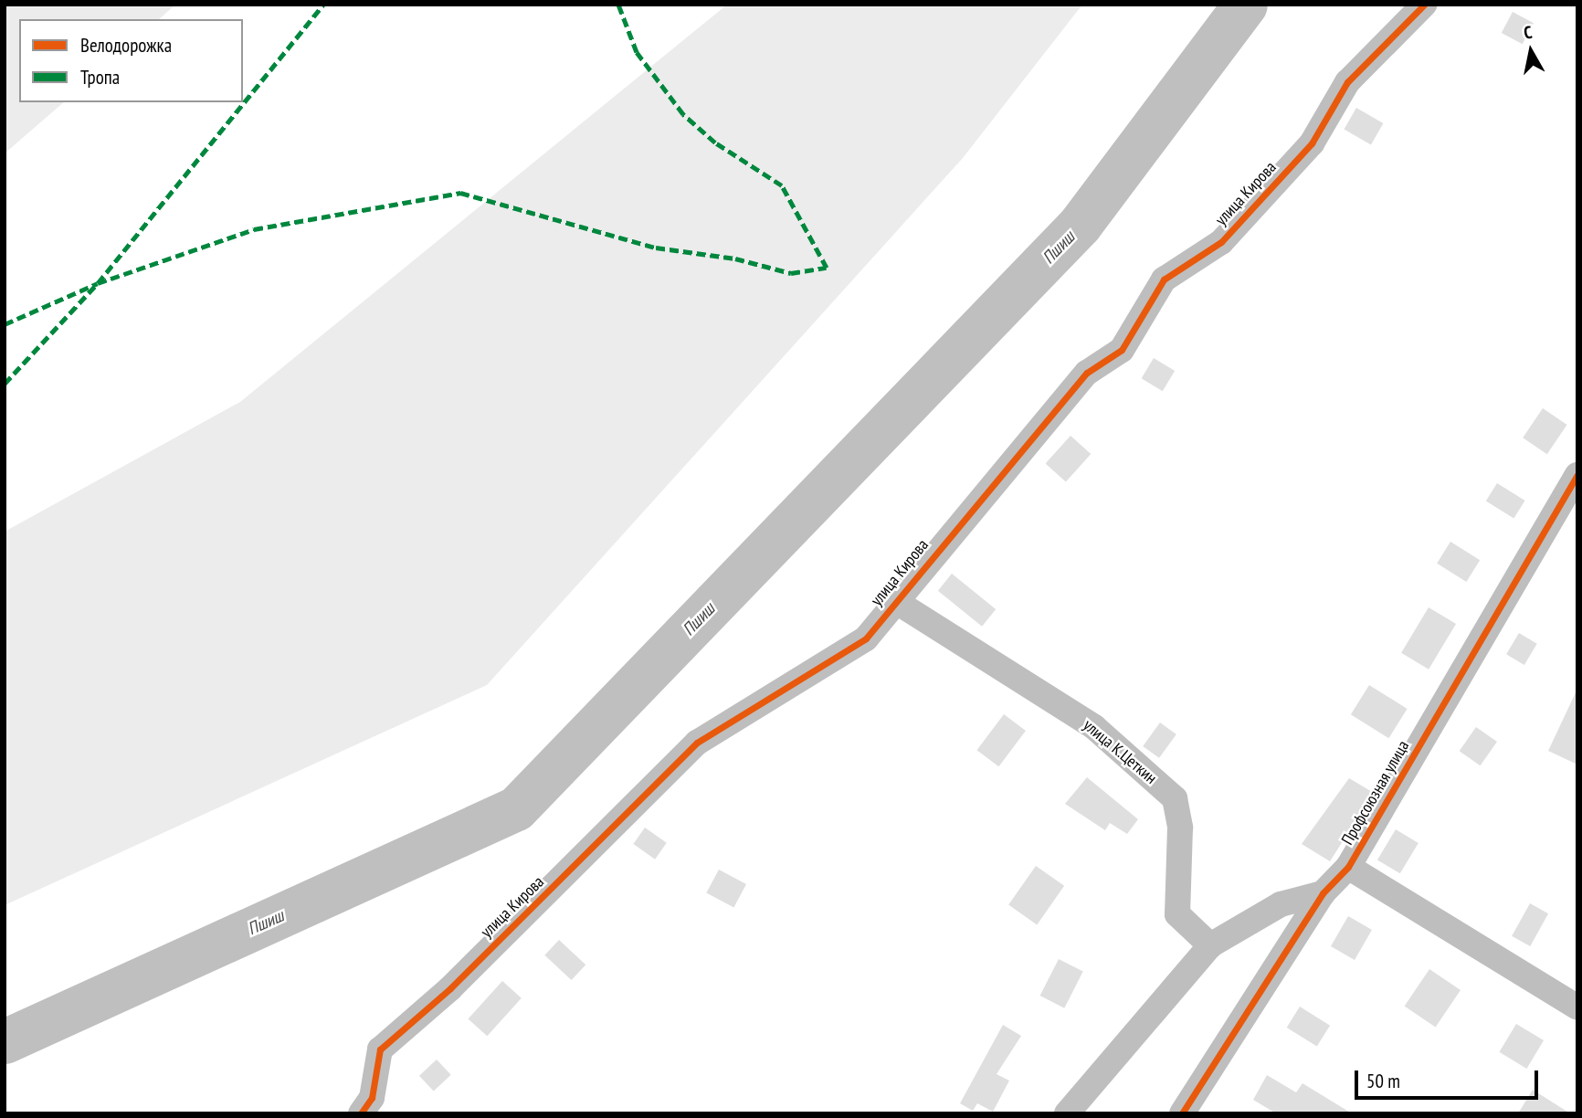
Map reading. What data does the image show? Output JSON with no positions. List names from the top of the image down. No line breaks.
{"streets":{"street":["улица Кирова","улица К.Цеткин","Профсоюзная улица"]},"crossings":[["улица Кирова","улица К.Цеткин"]],"water":["Пшиш"],"legend":["Велодорожка","Тропа"],"scale_bar":"50 m","north":"top"}
